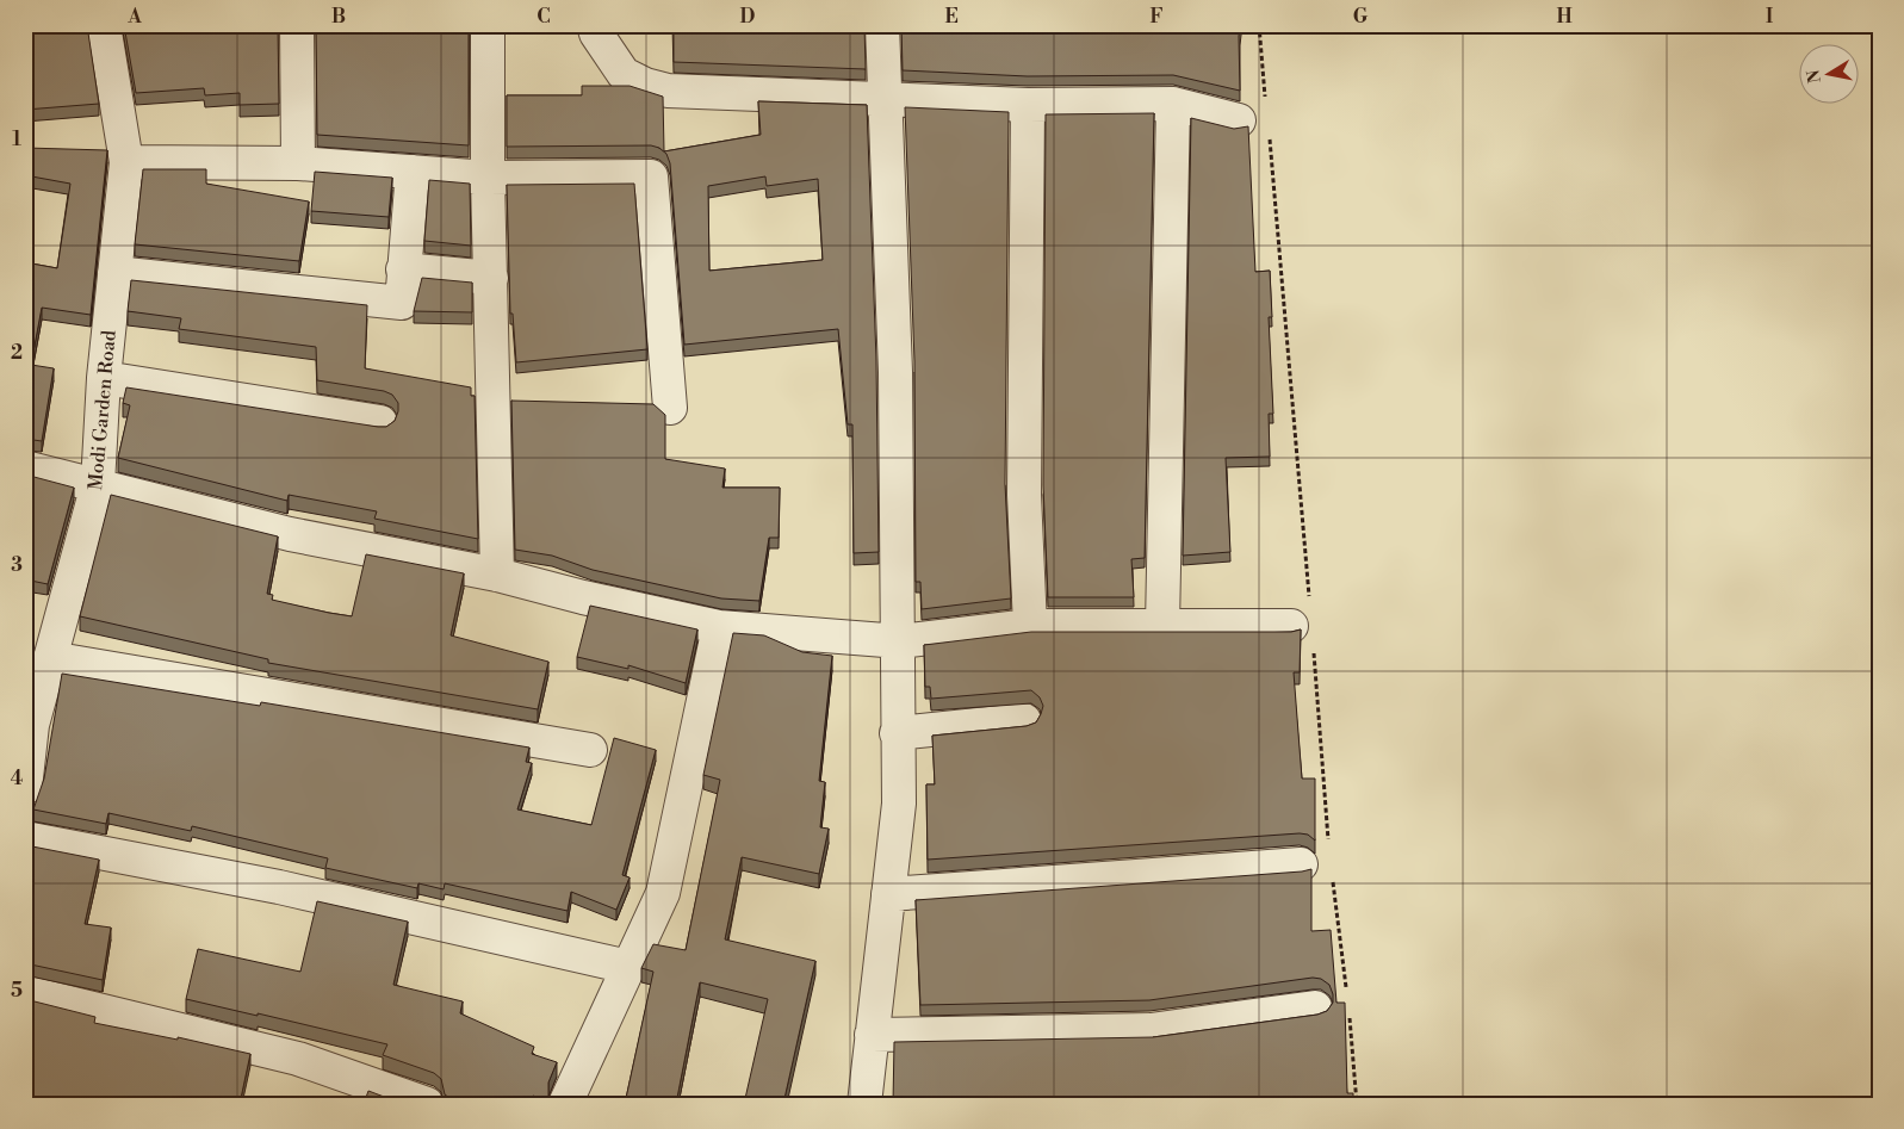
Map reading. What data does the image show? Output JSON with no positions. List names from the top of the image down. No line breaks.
{"streets":{"street":["Modi Garden Road"]},"north":"left","grid":{"columns":["A","B","C","D","E","F","G","H","I"],"rows":["1","2","3","4","5"]}}
